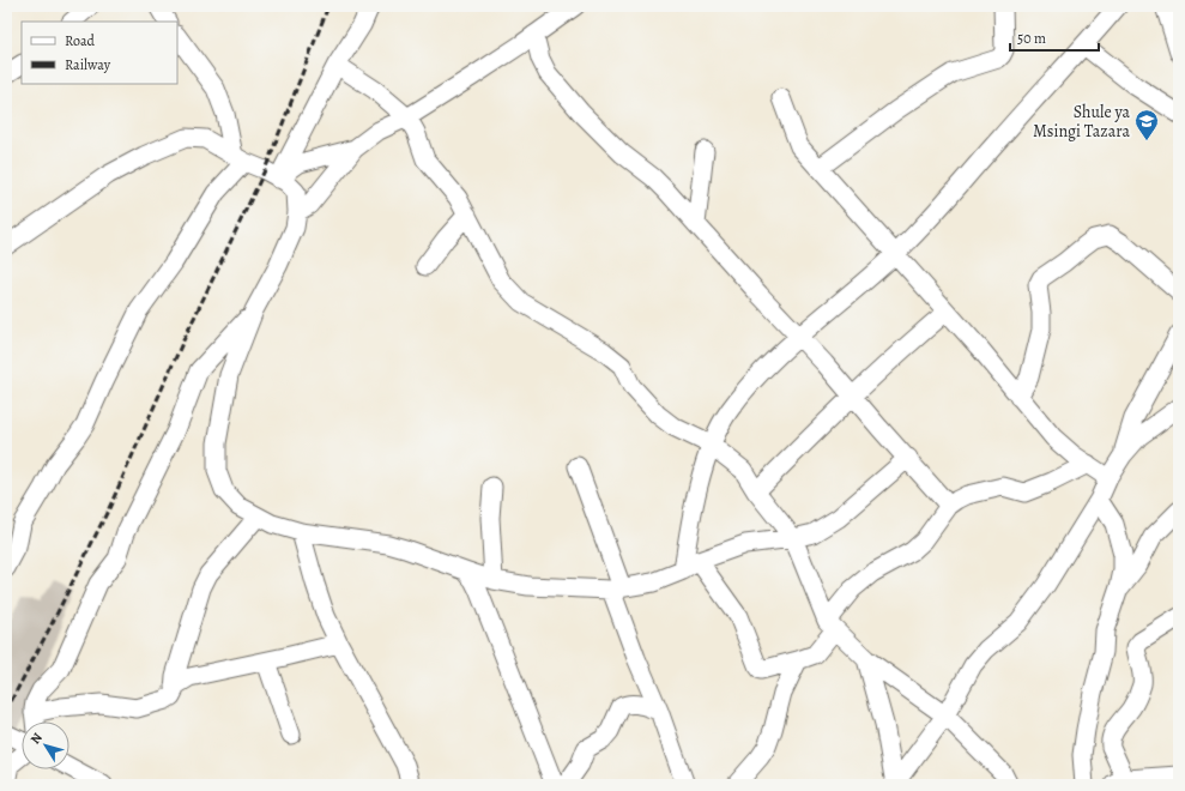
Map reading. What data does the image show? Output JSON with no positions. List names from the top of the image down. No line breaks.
{"places":{"school or university":["Shule ya Msingi Tazara"]},"legend":["Road","Railway"],"scale_bar":"50 m","north":"top left"}
